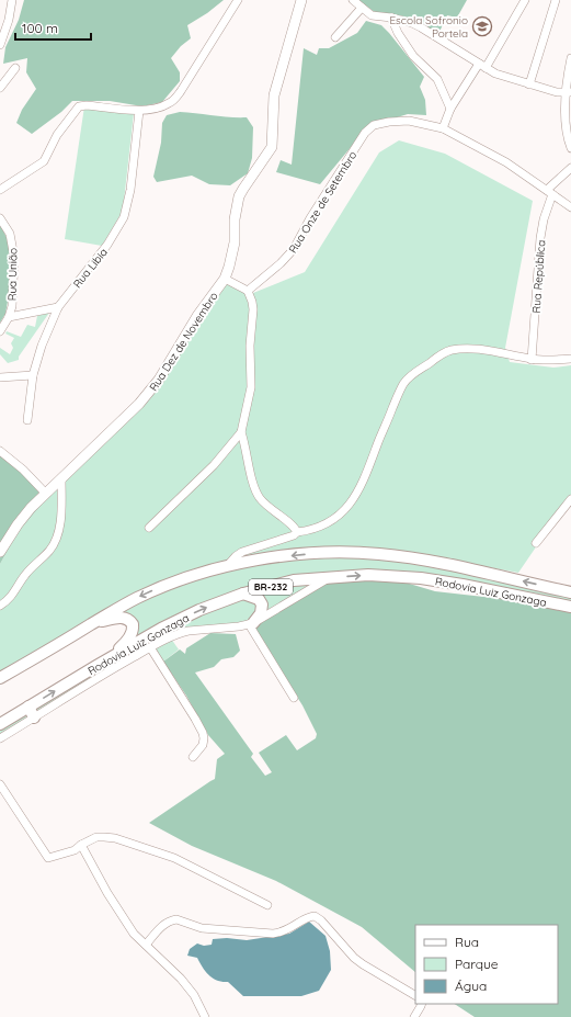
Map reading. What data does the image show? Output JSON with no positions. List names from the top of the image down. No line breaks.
{"streets":{"highway":["BR-232","Rodovia Luiz Gonzaga"],"main road":["Rua Dez de Novembro"],"street":["Rua Onze de Setembro","Rua Libia","Rua União","Rua República"]},"crossings":[["Rua Onze de Setembro","Rua República"],["BR-232","Rodovia Luiz Gonzaga"]],"places":{"school or university":["Escola Sofronio Portela"]},"legend":["Rua","Parque","Água"],"scale_bar":"100 m"}
